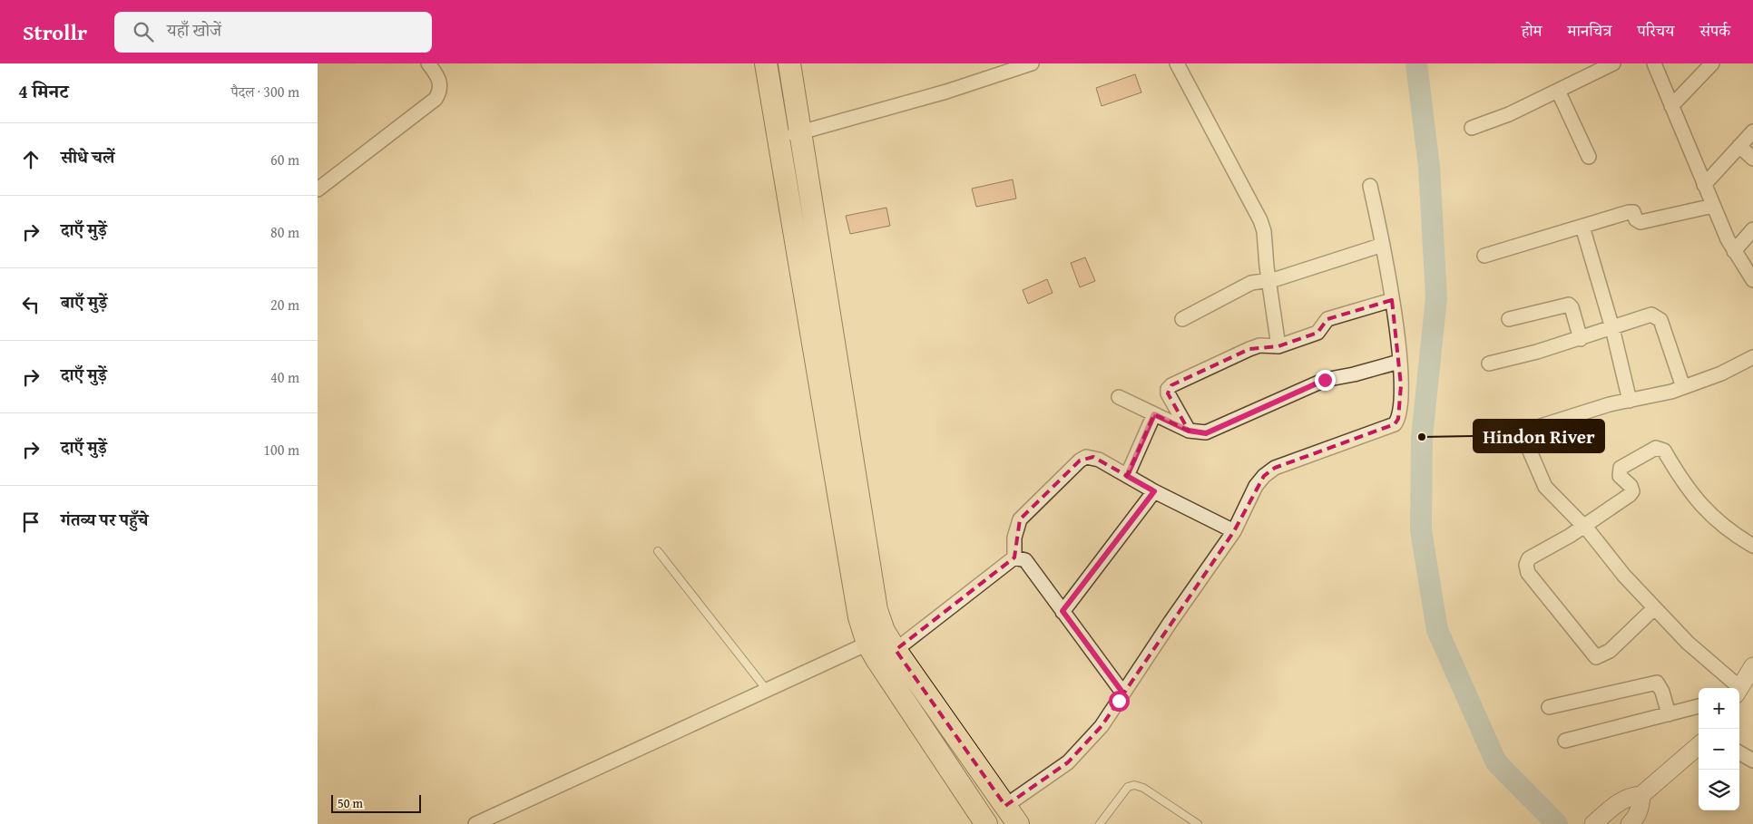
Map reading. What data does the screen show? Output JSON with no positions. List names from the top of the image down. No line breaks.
{"places":["Hindon River"],"scale_bar":"50 m","page":{"header":"Strollr","search":"यहाँ खोजें","nav":["होम","मानचित्र","परिचय","संपर्क"],"heading":["4 मिनट","पैदल · 300 m"],"list":[["सीधे चलें","60 m"],["दाएँ मुड़ें","80 m"],["बाएँ मुड़ें","20 m"],["दाएँ मुड़ें","40 m"],["दाएँ मुड़ें","100 m"],"गंतव्य पर पहुँचे"],"map_buttons":["+","−"],"scale":"50 m"}}
